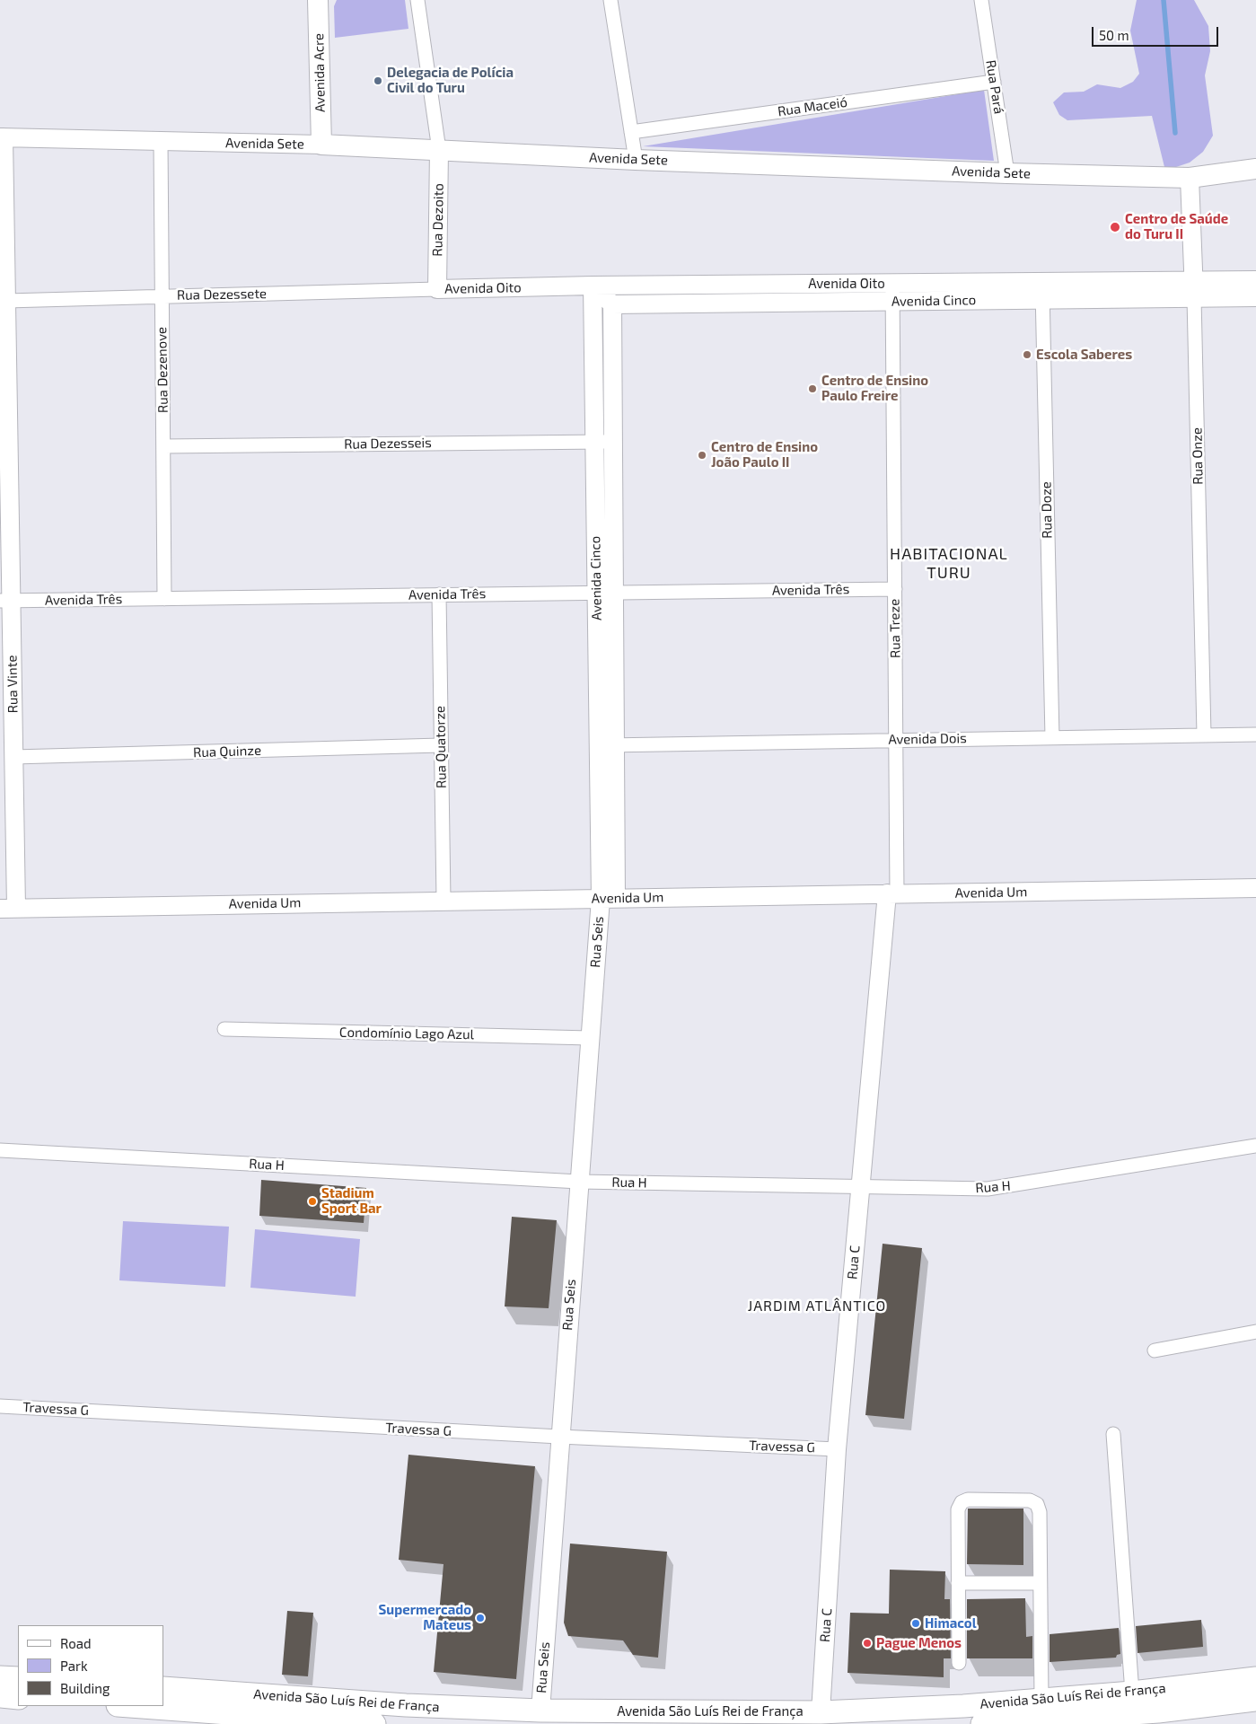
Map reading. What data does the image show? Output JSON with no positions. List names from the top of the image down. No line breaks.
{"streets":{"main road":["Avenida Acre","Avenida Sete","Avenida São Luís Rei de França"],"street":["Rua Pará","Rua Maceió","Rua Dezoito","Avenida Oito","Rua Dezessete","Avenida Cinco","Rua Dezenove","Rua Dezesseis","Rua Onze","Rua Doze","Avenida Três","Rua Treze","Rua Vinte","Avenida Dois","Rua Quatorze","Rua Quinze","Avenida Um","Rua Seis","Condomínio Lago Azul","Rua H","Rua C","Travessa G"]},"crossings":[["Avenida Acre","Avenida Sete"],["Rua Pará","Rua Maceió"],["Rua Pará","Avenida Sete"],["Avenida Sete","Rua Dezoito"],["Avenida Sete","Rua Dezenove"],["Avenida Sete","Rua Onze"],["Avenida Sete","Rua Vinte"],["Rua Dezoito","Avenida Oito"],["Rua Dezoito","Rua Dezessete"],["Avenida Oito","Rua Dezessete"],["Avenida Oito","Avenida Cinco"],["Avenida Oito","Rua Onze"],["Avenida Oito","Rua Doze"],["Avenida Oito","Rua Treze"],["Rua Dezessete","Rua Dezenove"],["Rua Dezessete","Rua Vinte"],["Avenida Cinco","Rua Dezesseis"],["Avenida Cinco","Rua Doze"],["Avenida Cinco","Avenida Três"],["Avenida Cinco","Rua Treze"],["Avenida Cinco","Avenida Dois"],["Avenida Cinco","Avenida Um"],["Avenida Cinco","Rua Seis"],["Rua Dezenove","Rua Dezesseis"],["Rua Dezenove","Avenida Três"],["Rua Onze","Avenida Dois"],["Rua Doze","Avenida Dois"],["Avenida Três","Rua Treze"],["Avenida Três","Rua Vinte"],["Avenida Três","Rua Quatorze"],["Rua Treze","Avenida Dois"],["Rua Treze","Avenida Um"],["Rua Treze","Rua C"],["Rua Vinte","Rua Quinze"],["Rua Vinte","Avenida Um"],["Rua Quatorze","Rua Quinze"],["Rua Quatorze","Avenida Um"],["Avenida Um","Rua Seis"],["Avenida Um","Rua C"],["Rua Seis","Condomínio Lago Azul"],["Rua Seis","Rua H"],["Rua Seis","Travessa G"],["Rua Seis","Avenida São Luís Rei de França"],["Rua H","Rua C"],["Rua C","Travessa G"],["Rua C","Avenida São Luís Rei de França"]],"districts":["HABITACIONAL TURU","JARDIM ATLÂNTICO"],"places":["Delegacia de Polícia Civil do Turu","Centro de Saúde do Turu II","Escola Saberes","Centro de Ensino Paulo Freire","Centro de Ensino João Paulo II","Stadium Sport Bar","Supermercado Mateus","Himacol","Pague Menos"],"legend":["Road","Park","Building"],"scale_bar":"50 m"}
